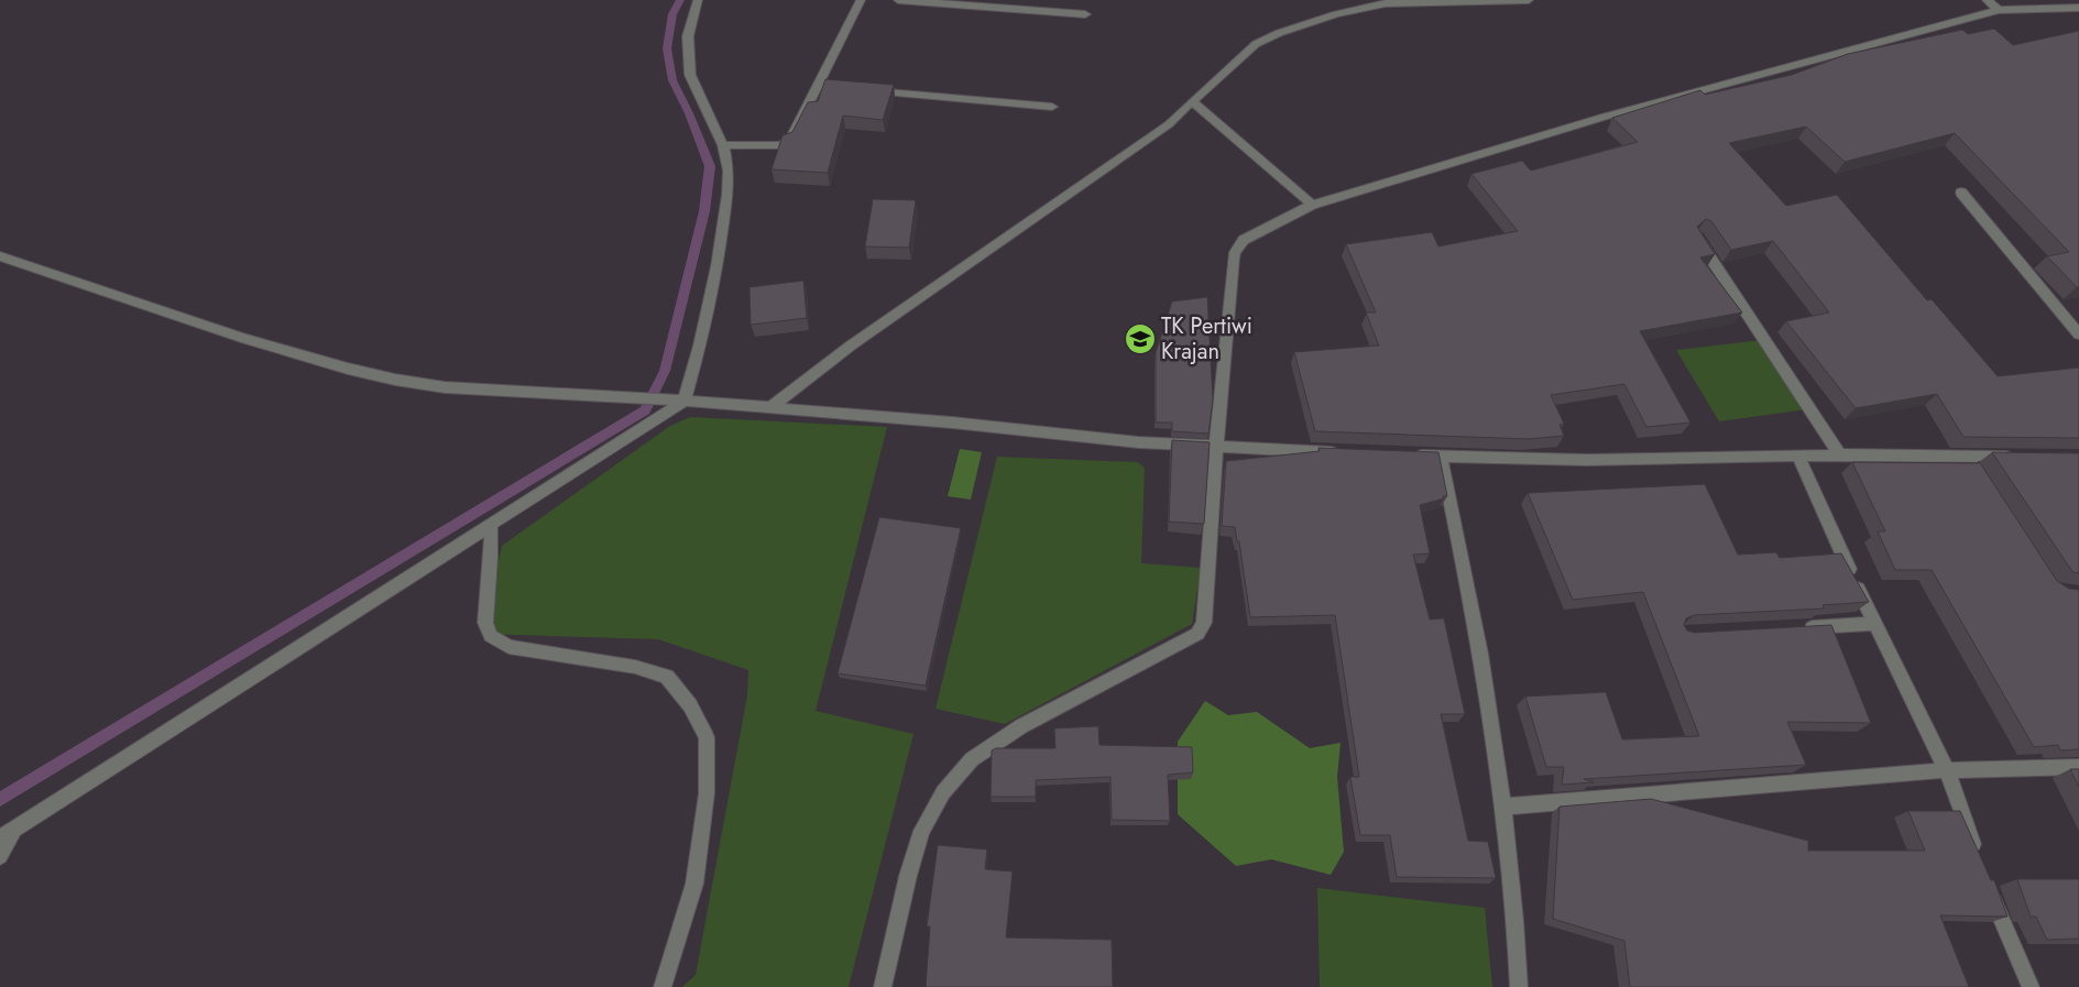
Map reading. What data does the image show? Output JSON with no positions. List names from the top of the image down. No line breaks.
{"places":{"school or university":["TK Pertiwi Krajan"]}}
